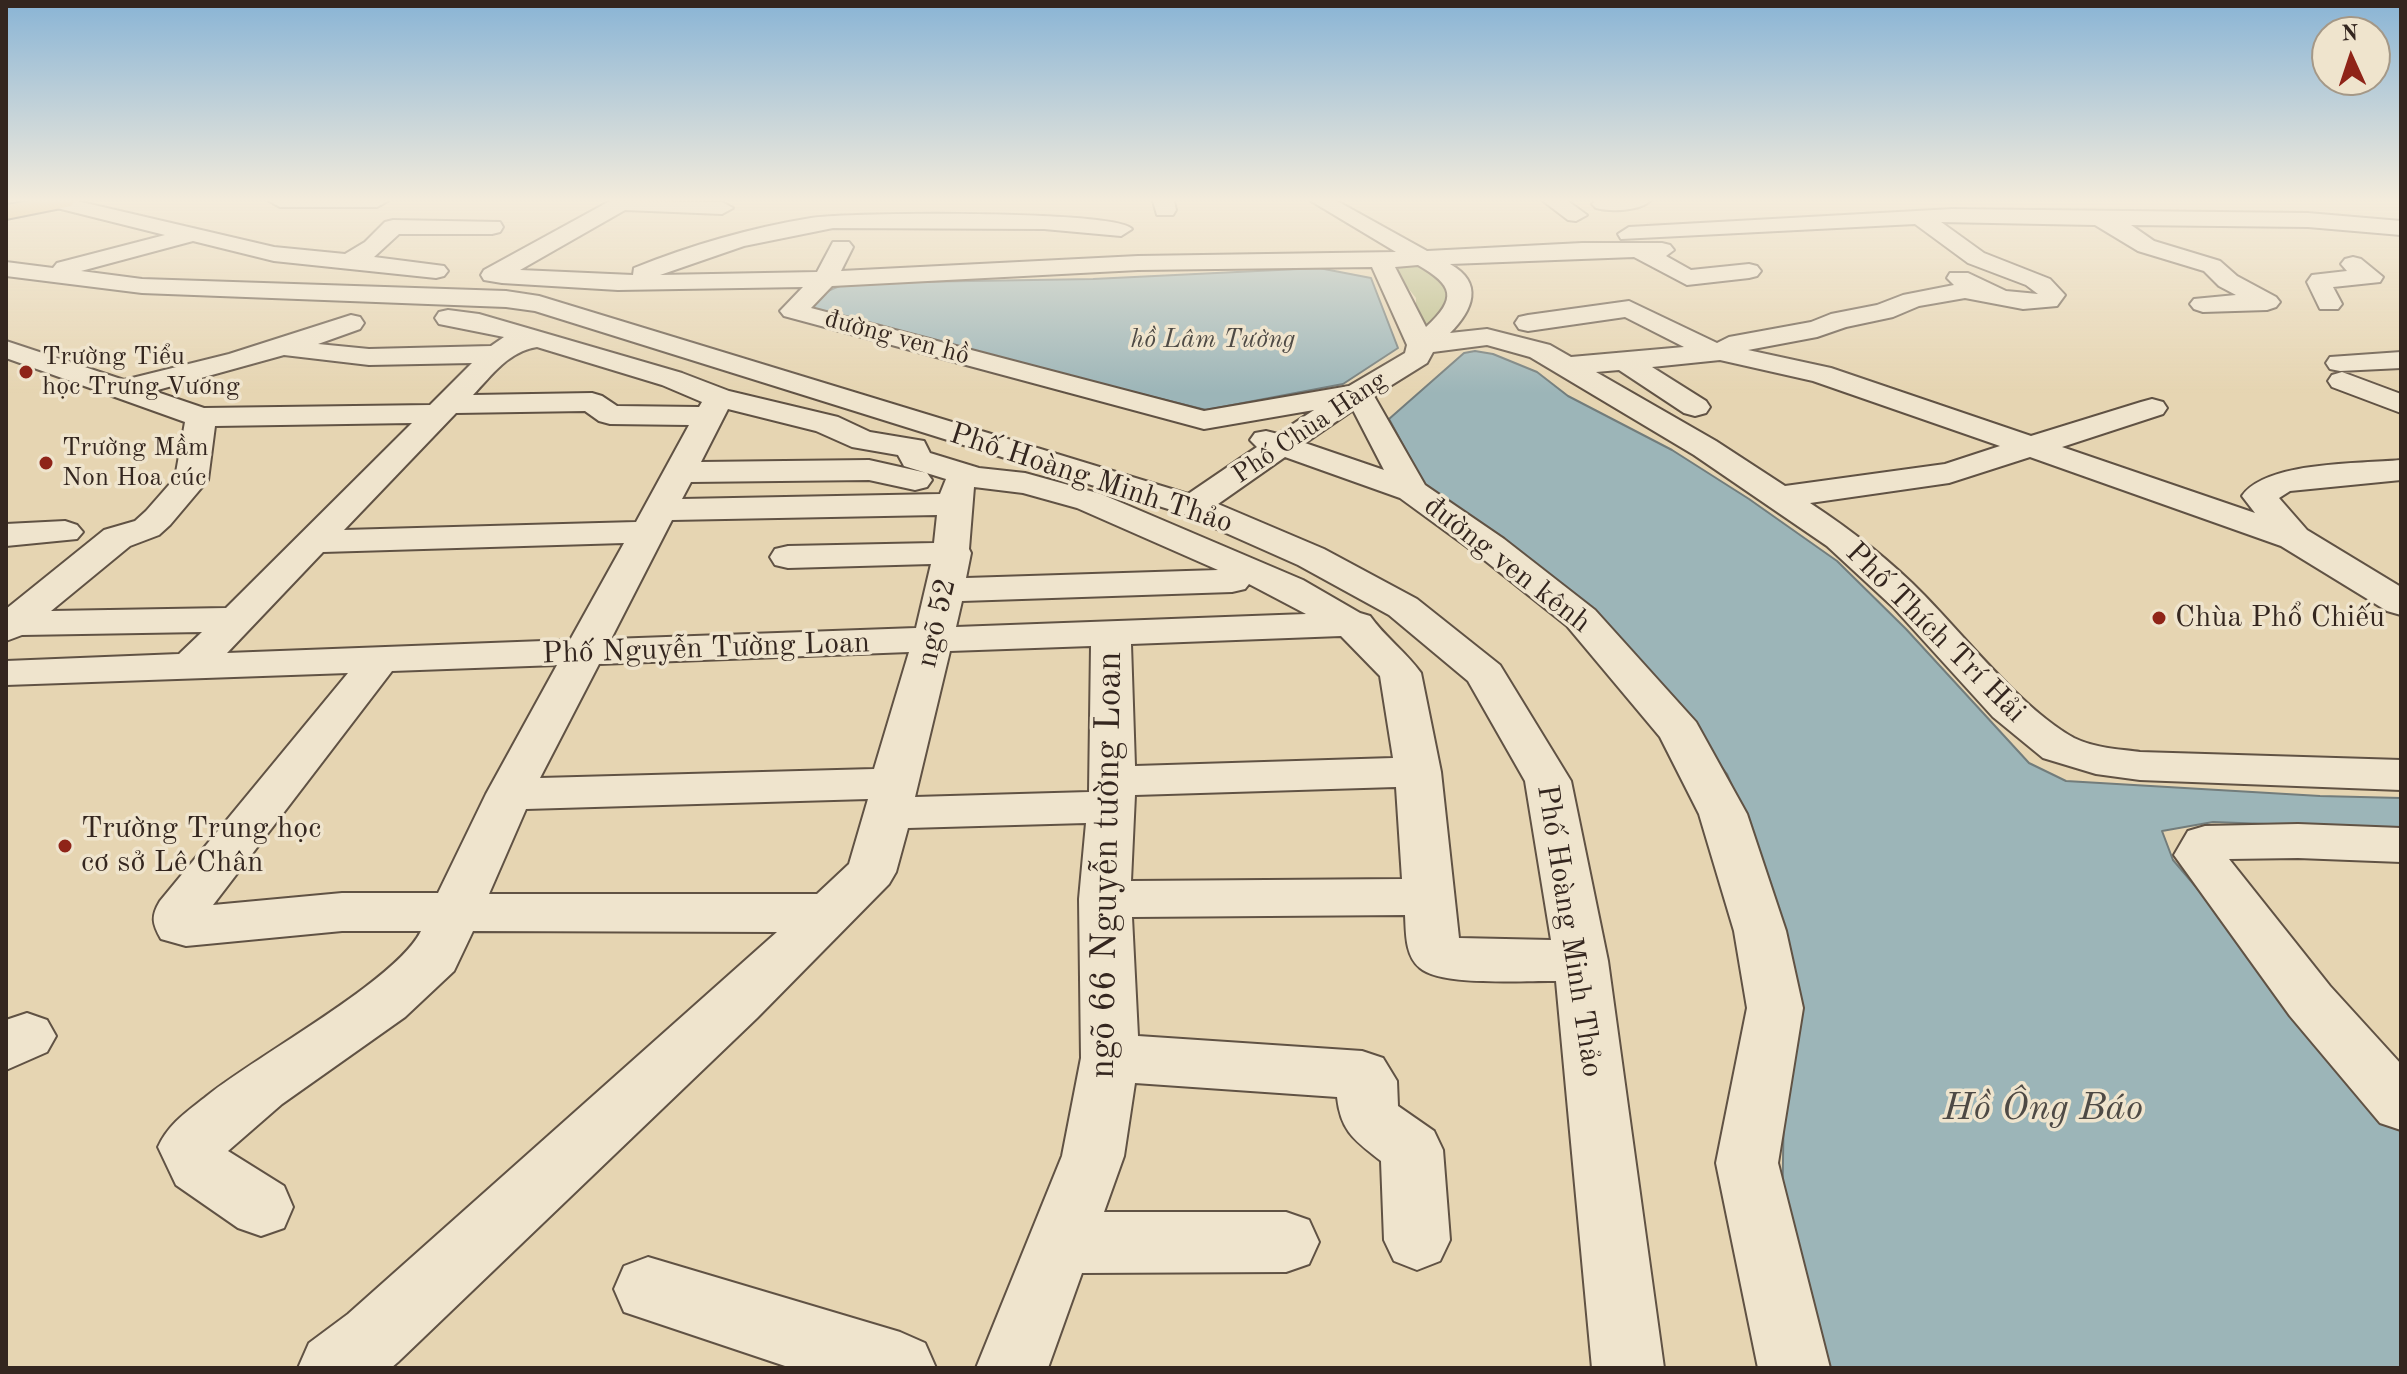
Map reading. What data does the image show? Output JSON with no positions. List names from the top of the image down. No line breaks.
{"streets":{"street":["đường ven hồ","Phố Chùa Hàng","Phố Hoàng Minh Thảo","đường ven kênh","ngõ 52","Phố Thích Trí Hải","Phố Nguyễn Tường Loan","ngõ 66 Nguyễn tường Loan"]},"crossings":[["đường ven hồ","Phố Chùa Hàng"],["đường ven hồ","đường ven kênh"],["Phố Chùa Hàng","Phố Hoàng Minh Thảo"],["Phố Chùa Hàng","đường ven kênh"],["Phố Chùa Hàng","Phố Thích Trí Hải"],["Phố Hoàng Minh Thảo","Phố Nguyễn Tường Loan"],["ngõ 52","Phố Nguyễn Tường Loan"],["Phố Nguyễn Tường Loan","ngõ 66 Nguyễn tường Loan"]],"water":["hồ Lâm Tường","Hồ Ông Báo"],"places":["Trường Tiểu học Trưng Vương","Trường Mầm Non Hoa cúc","Chùa Phổ Chiếu","Trường Trung học cơ sở Lê Chân"],"north":"top"}
